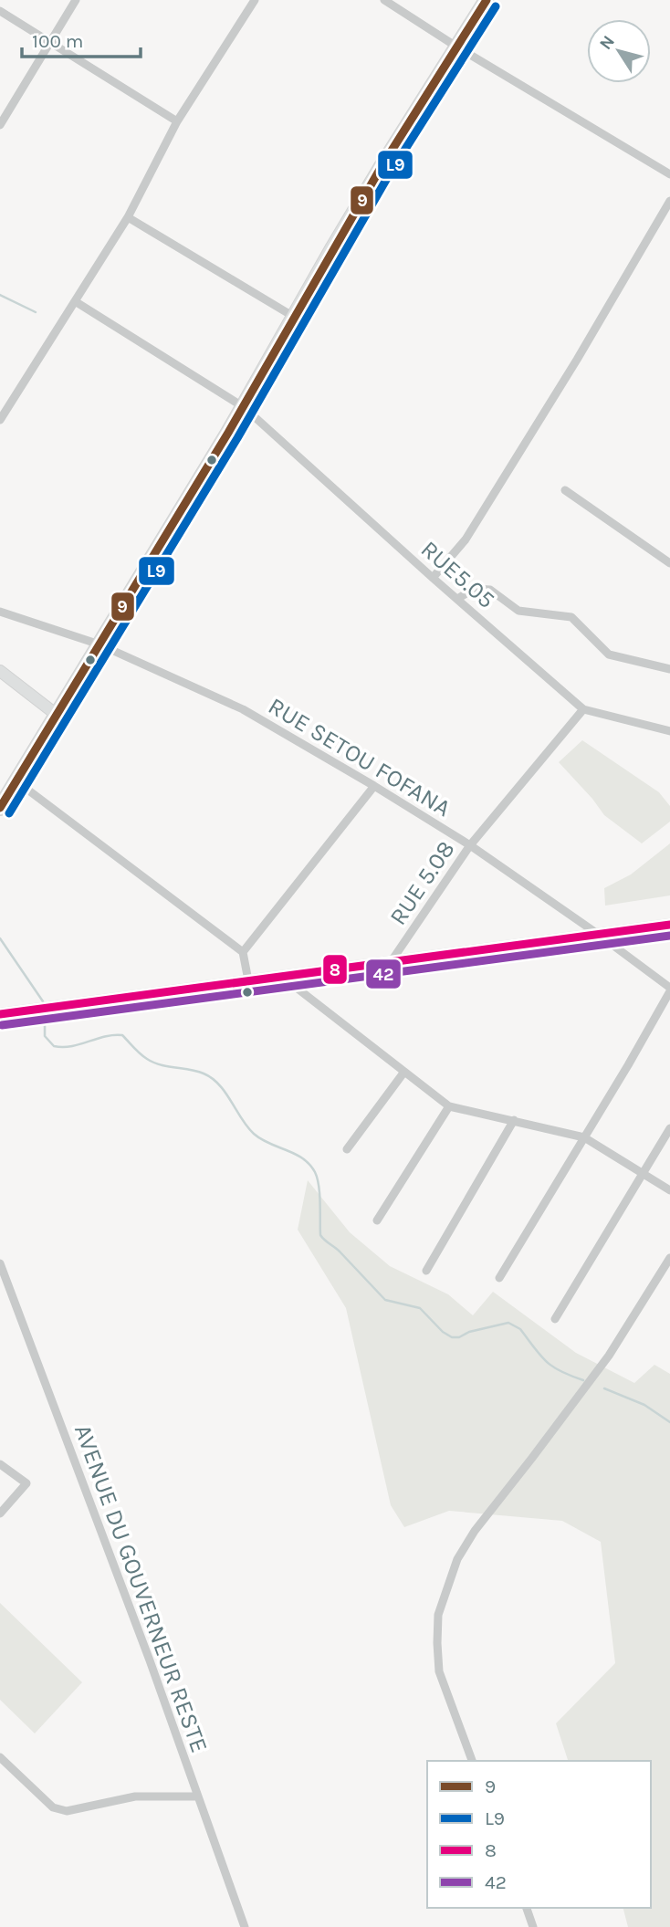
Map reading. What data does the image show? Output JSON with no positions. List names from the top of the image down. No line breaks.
{"streets":{"street":["RUE5.05","RUE SETOU FOFANA","RUE 5.08","AVENUE DU GOUVERNEUR RESTE"]},"crossings":[["RUE5.05","RUE 5.08"],["RUE SETOU FOFANA","RUE 5.08"]],"lines":["transit line 9","transit line L9","transit line 8","transit line 42"],"legend":["9","L9","8","42"],"scale_bar":"100 m","north":"top left"}
